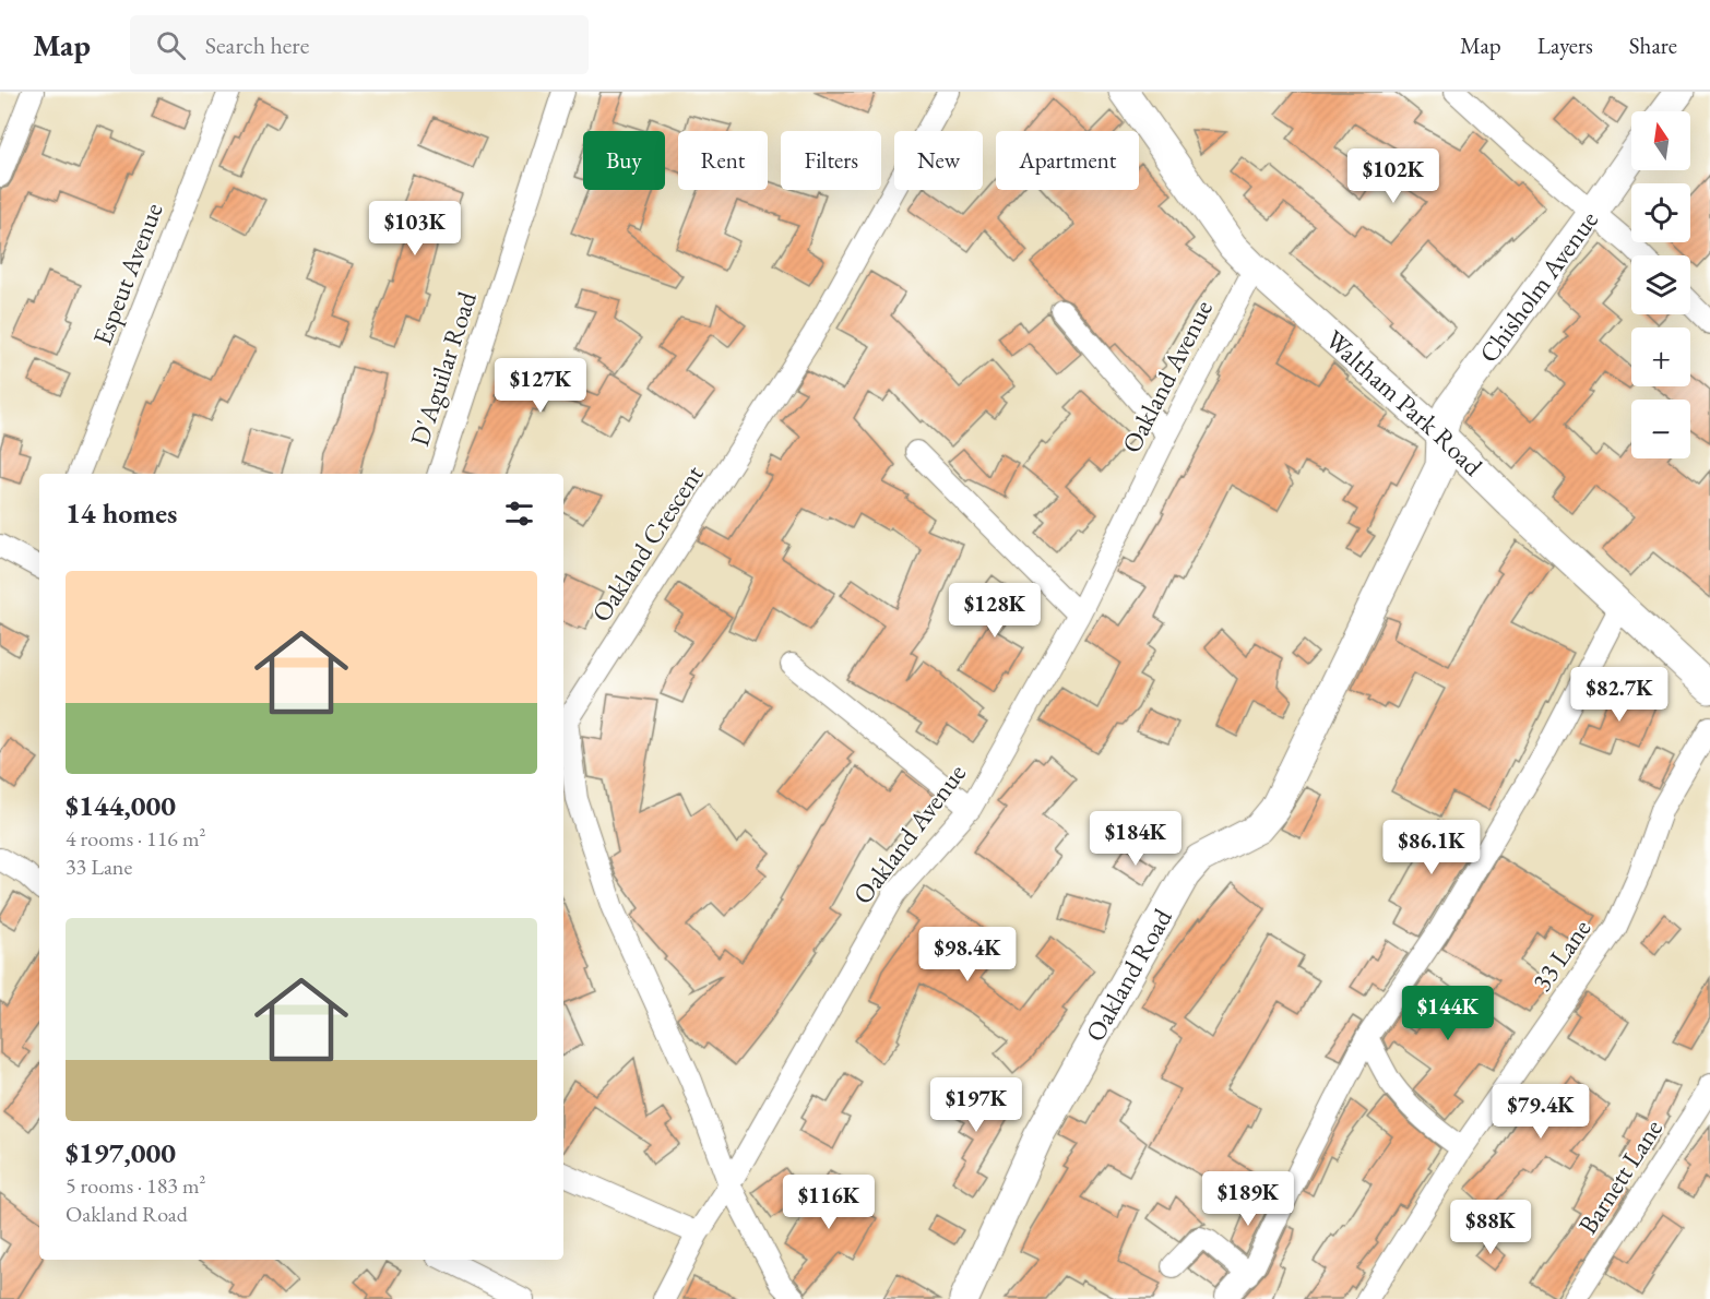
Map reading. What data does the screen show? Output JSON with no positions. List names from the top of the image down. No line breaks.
{"streets":{"street":["Espeut Avenue","Chisholm Avenue","D'Aguilar Road","Oakland Avenue","Waltham Park Road","Oakland Crescent","33 Lane","Oakland Road","Barnett Lane"]},"crossings":[["Chisholm Avenue","Waltham Park Road"],["Chisholm Avenue","Oakland Road"],["Oakland Avenue","Waltham Park Road"],["Oakland Avenue","Oakland Crescent"],["Waltham Park Road","Oakland Road"]],"north":"top","page":{"header":"Map","search":"Search here","nav":["Map","Layers","Share"],"map_buttons":["+","−"],"chip":["Buy","Rent","Filters","New","Apartment"],"price":["$102K","$103K","$127K","$128K","$82.7K","$184K","$86.1K","$98.4K","$144K","$197K","$79.4K","$189K","$116K","$88K"],"heading":"14 homes","list":[{"name":"$144,000","note":"4 rooms · 116 m² · 33 Lane"},{"name":"$197,000","note":"5 rooms · 183 m² · Oakland Road"}]}}
